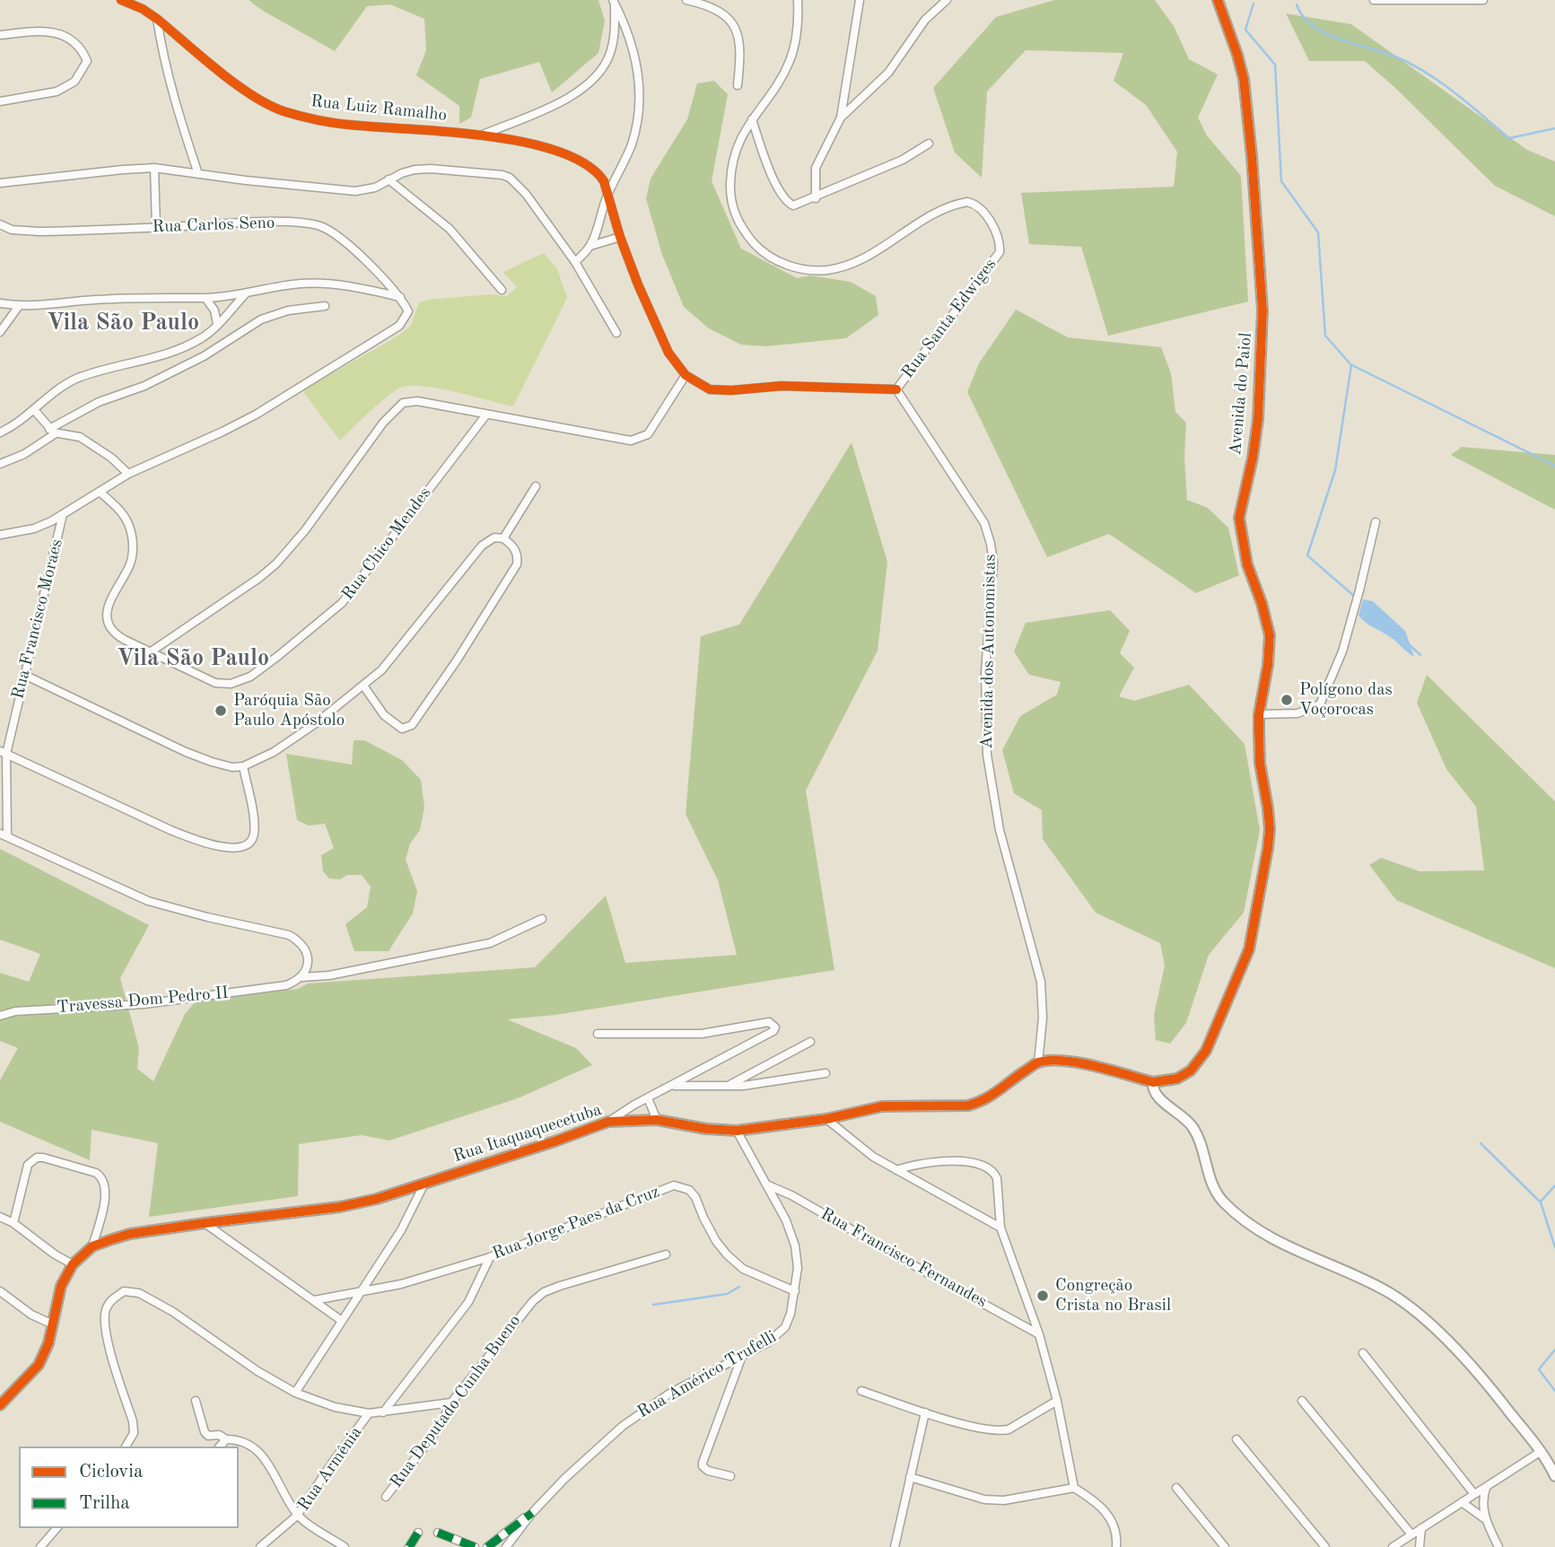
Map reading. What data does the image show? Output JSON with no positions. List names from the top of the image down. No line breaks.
{"streets":{"street":["Rua Luiz Ramalho","Rua Carlos Seno","Rua Santa Edwiges","Avenida do Paiol","Rua Chico Mendes","Rua Francisco Moraes","Avenida dos Autonomistas","Travessa Dom Pedro II","Rua Itaquaquecetuba","Rua Jorge Paes da Cruz","Rua Francisco Fernandes","Rua Américo Trufelli","Rua Deputado Cunha Bueno","Rua Armênia"]},"crossings":[["Rua Santa Edwiges","Avenida dos Autonomistas"],["Avenida dos Autonomistas","Rua Itaquaquecetuba"],["Rua Itaquaquecetuba","Rua Américo Trufelli"],["Rua Jorge Paes da Cruz","Rua Américo Trufelli"],["Rua Francisco Fernandes","Rua Américo Trufelli"]],"districts":["Vila São Paulo","Vila São Paulo"],"places":["Polígono das Voçorocas","Paróquia São Paulo Apóstolo","Congreção Crista no Brasil"],"legend":["Ciclovia","Trilha"]}
